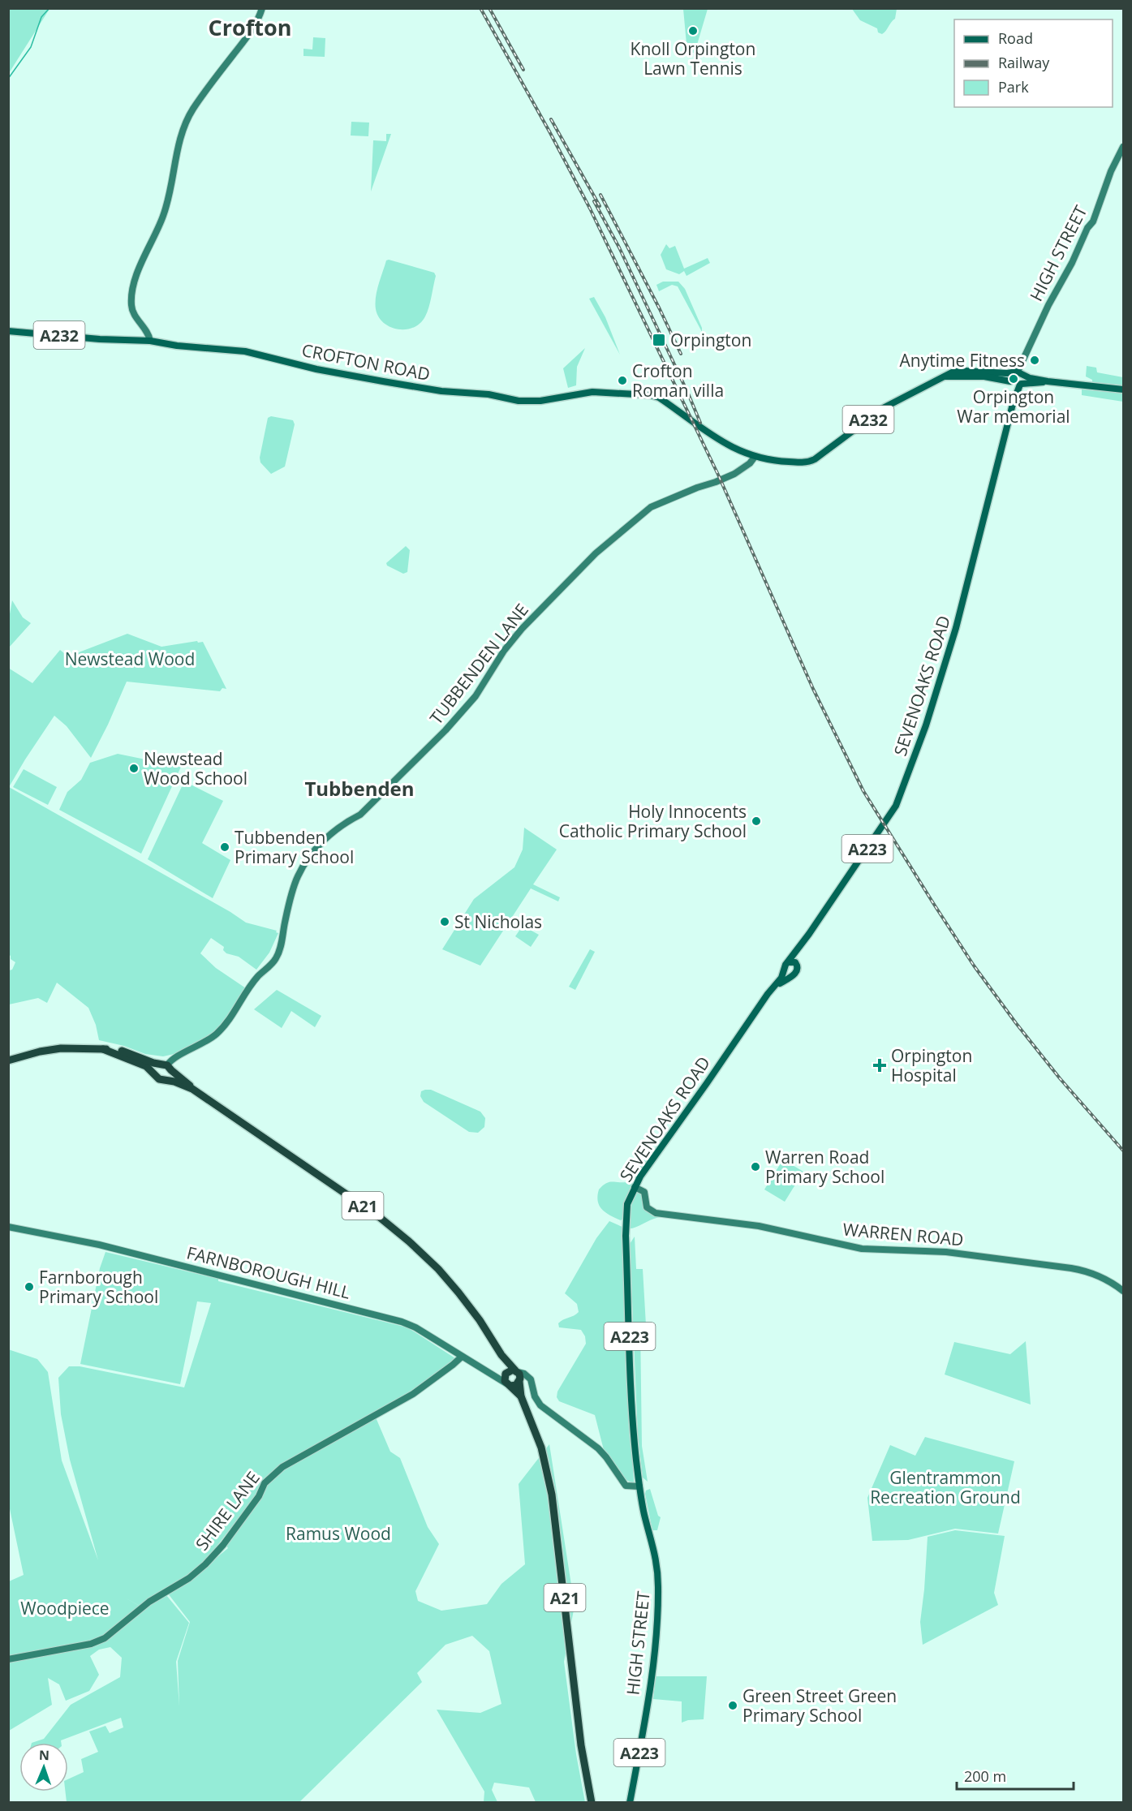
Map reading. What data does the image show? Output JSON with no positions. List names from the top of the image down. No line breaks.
{"streets":{"highway":["A21"],"main road":["HIGH STREET","A232","CROFTON ROAD","SEVENOAKS ROAD","A223"],"street":["TUBBENDEN LANE","WARREN ROAD","FARNBOROUGH HILL","SHIRE LANE"]},"crossings":[["HIGH STREET","SEVENOAKS ROAD"],["A232","CROFTON ROAD"],["A232","TUBBENDEN LANE"],["CROFTON ROAD","TUBBENDEN LANE"],["TUBBENDEN LANE","A21"],["SEVENOAKS ROAD","A223"],["SEVENOAKS ROAD","WARREN ROAD"],["A21","FARNBOROUGH HILL"],["FARNBOROUGH HILL","SHIRE LANE"]],"districts":["Crofton","Tubbenden"],"parks":["Newstead Wood","Glentrammon Recreation Ground","Ramus Wood","Woodpiece"],"places":{"other":["Knoll Orpington Lawn Tennis","Anytime Fitness","Orpington War memorial","Crofton Roman villa","Newstead Wood School","Holy Innocents Catholic Primary School","Tubbenden Primary School","St Nicholas","Warren Road Primary School","Farnborough Primary School","Green Street Green Primary School"],"transit":["Orpington"],"health":["Orpington Hospital"]},"legend":["Road","Railway","Park"],"scale_bar":"200 m","north":"top"}
